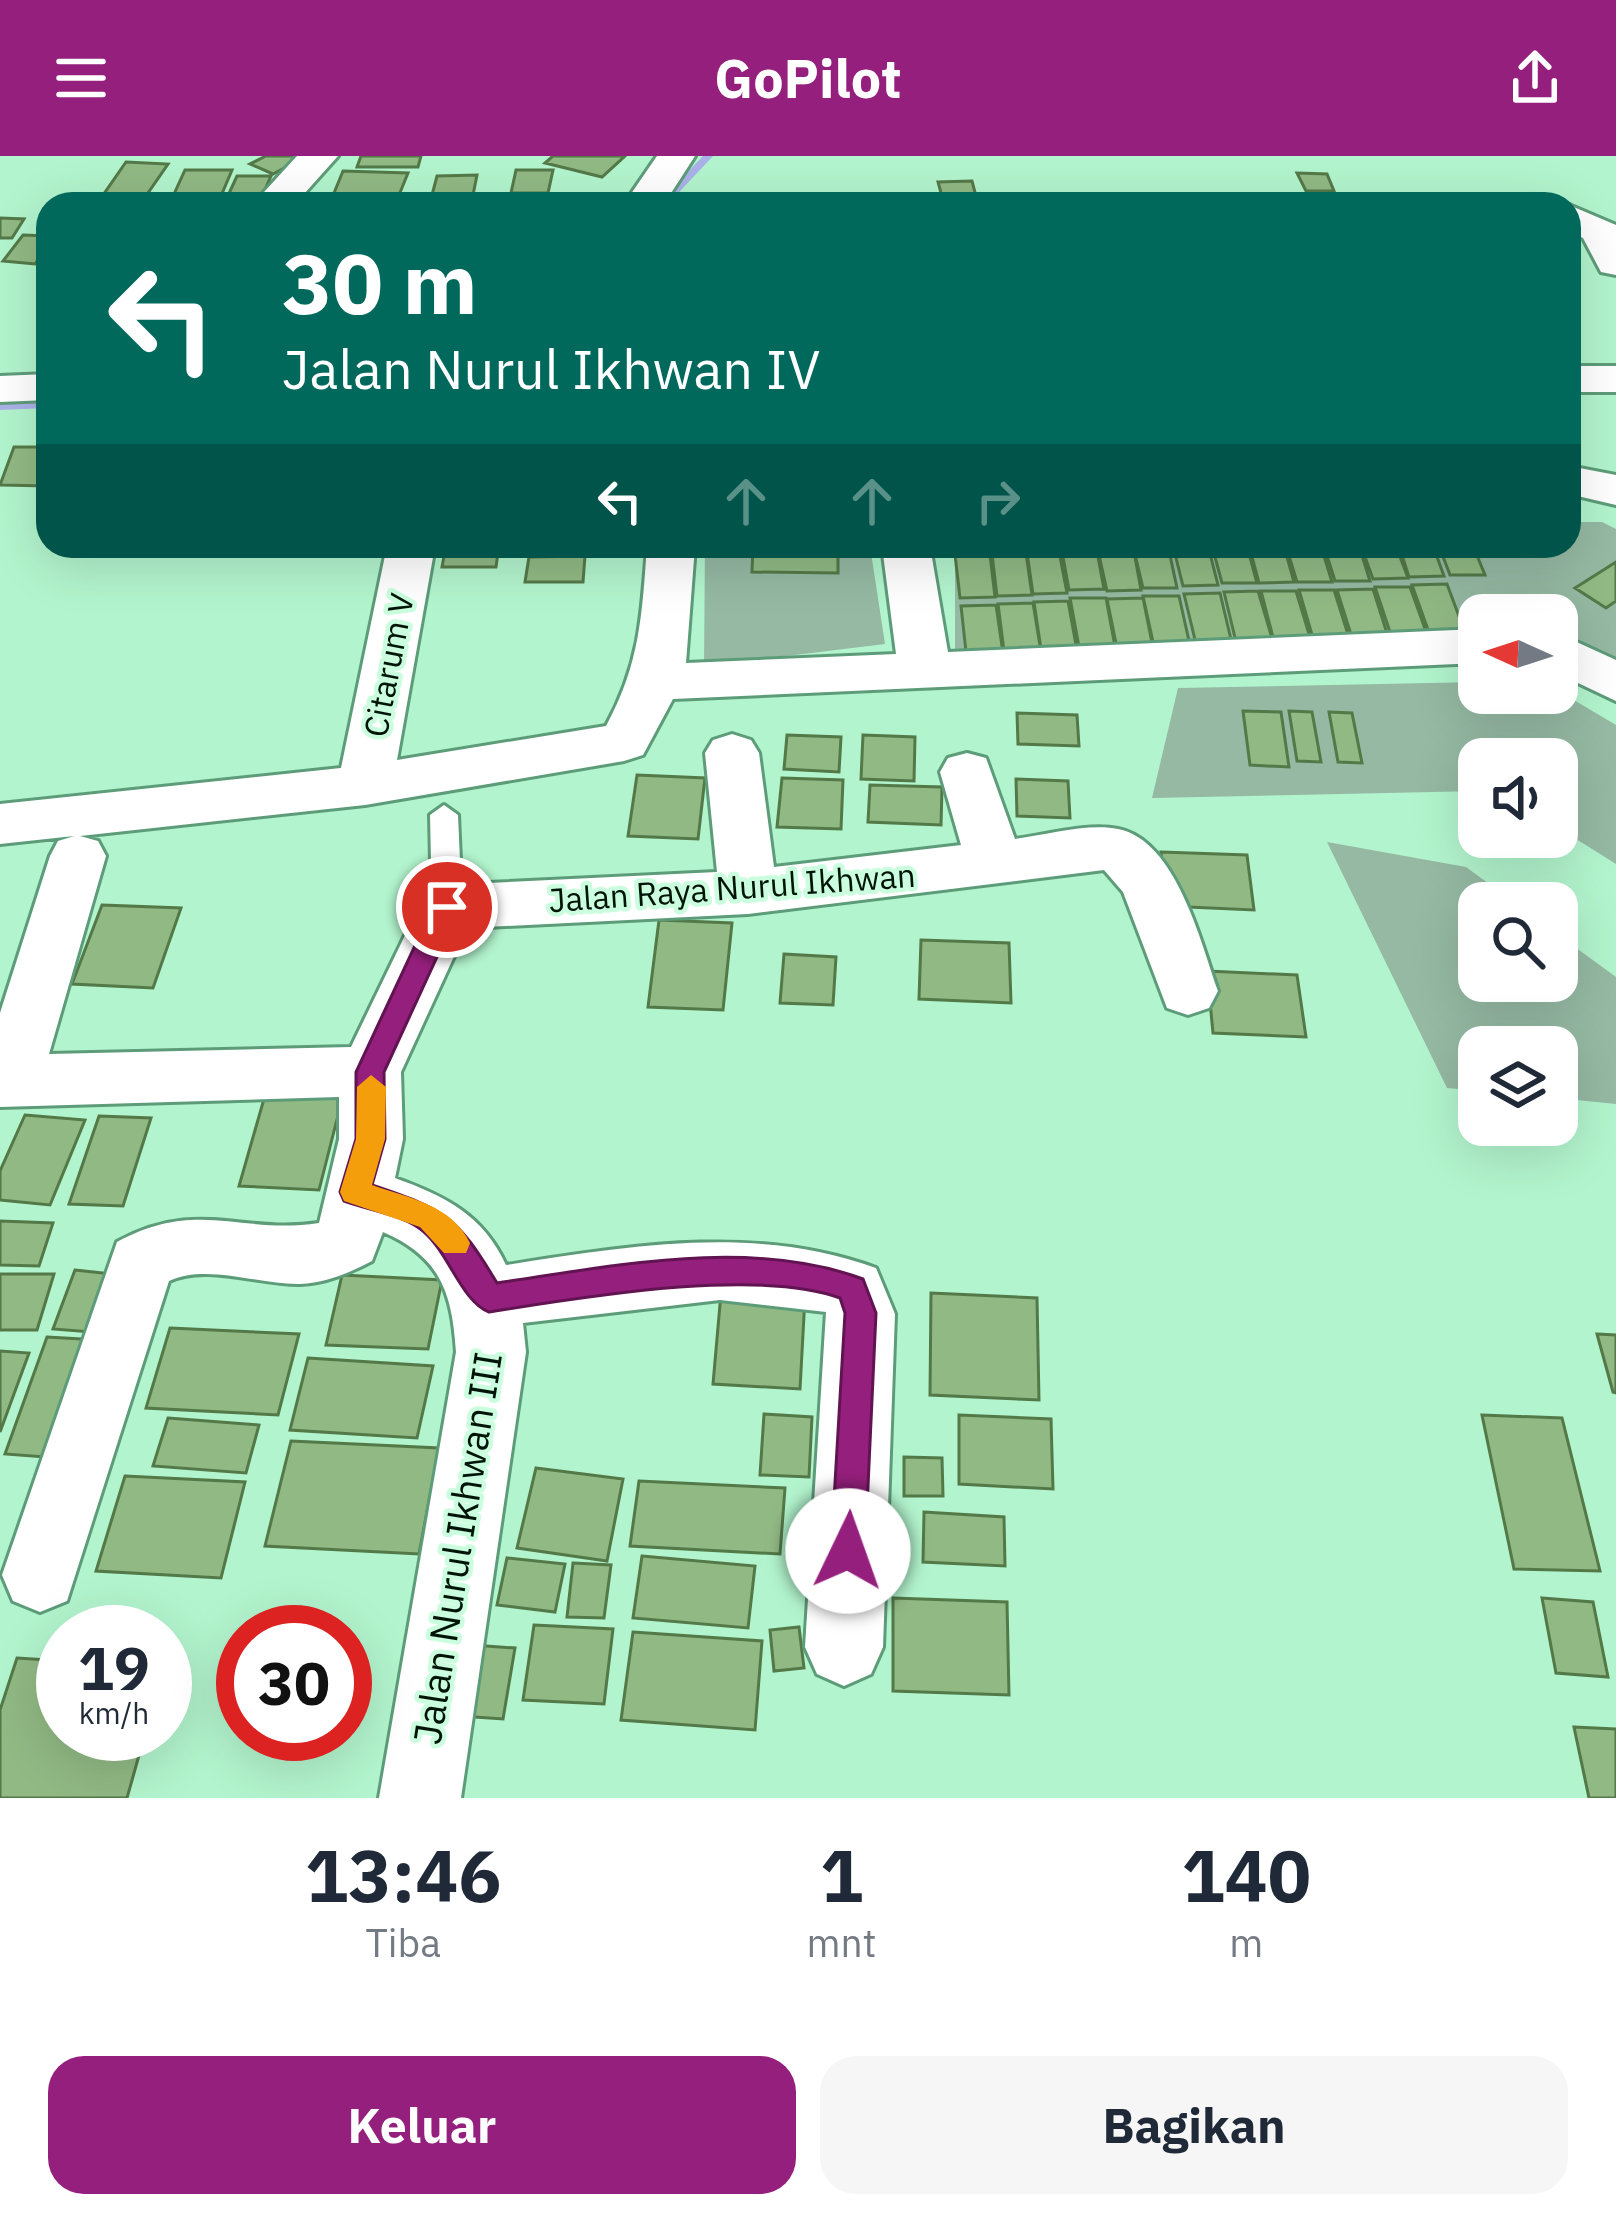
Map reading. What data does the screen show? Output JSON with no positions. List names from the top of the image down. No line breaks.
{"streets":{"street":["Citarum V","Jalan Raya Nurul Ikhwan","Jalan Nurul Ikhwan III"]},"north":"left","page":{"header":"GoPilot","turn":["30 m","Jalan Nurul Ikhwan IV"],"speed":"19 km/h","limit":"30","eta":["13:46","Tiba","1","mnt","140","m"],"buttons":["Keluar","Bagikan"]}}
